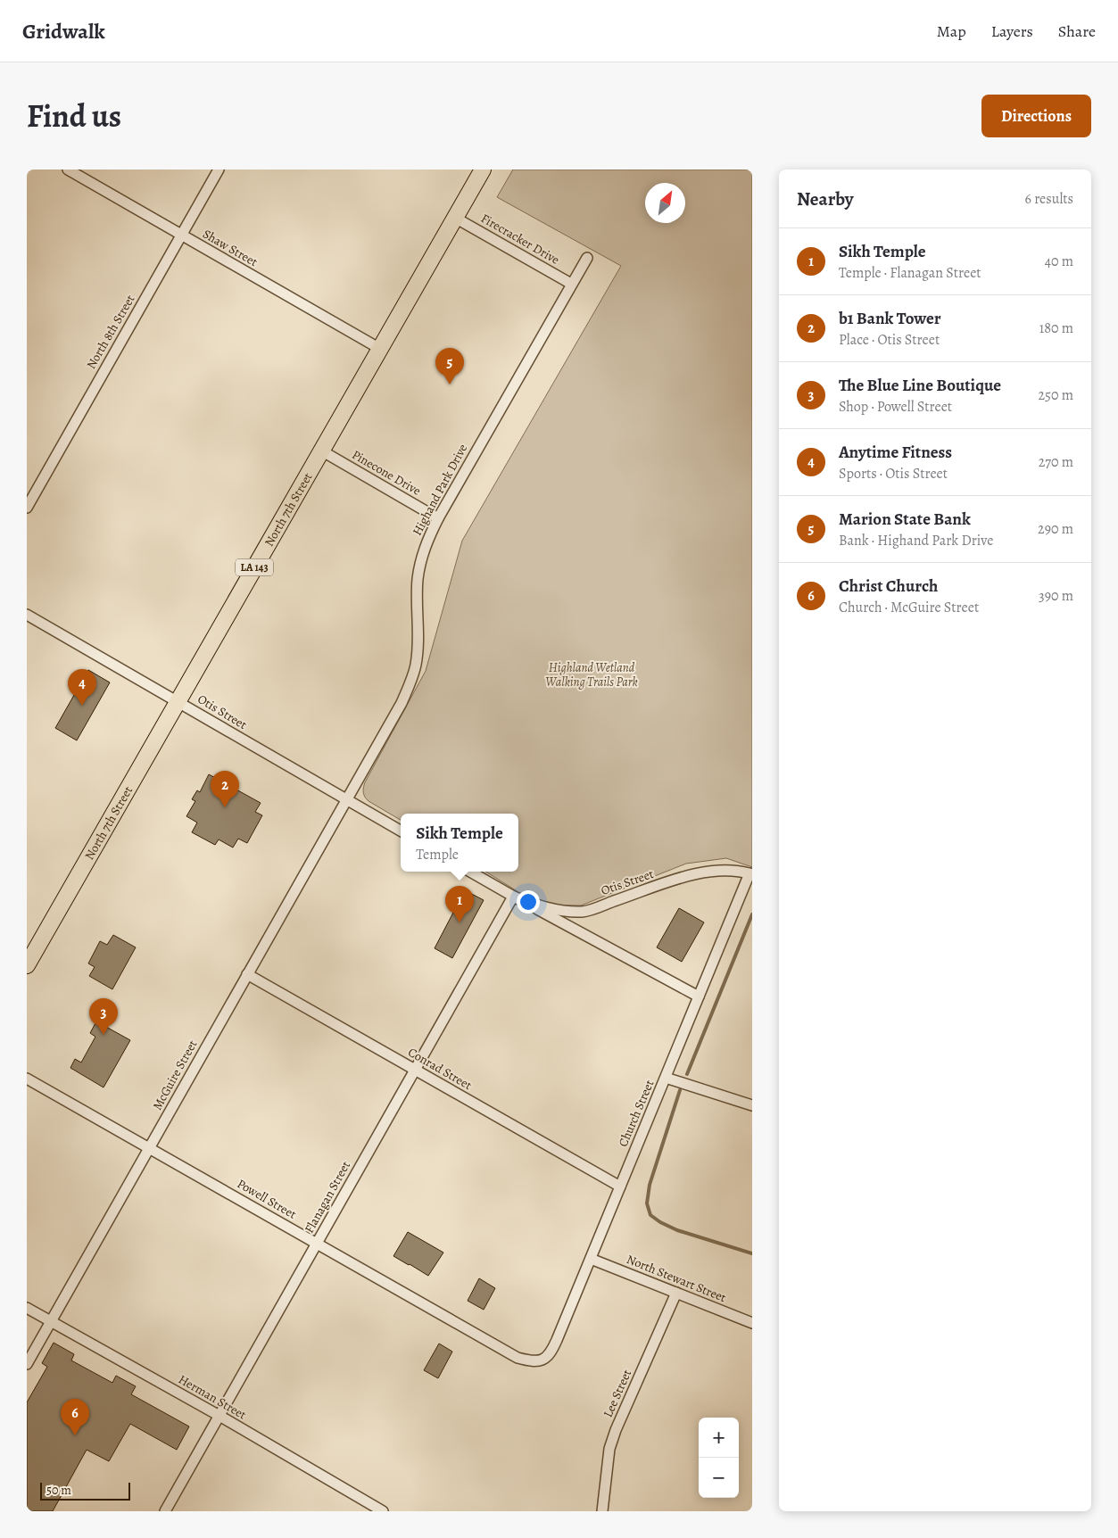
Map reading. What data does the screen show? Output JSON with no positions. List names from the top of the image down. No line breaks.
{"streets":{"main road":["North 7th Street","LA 143"],"street":["Firecracker Drive","Shaw Street","North 8th Street","Pinecone Drive","Highand Park Drive","Otis Street","Conrad Street","McGuire Street","Church Street","Flanagan Street","Powell Street","North Stewart Street","Lee Street","Herman Street"]},"crossings":[["Firecracker Drive","Highand Park Drive"],["Firecracker Drive","North 7th Street"],["Shaw Street","North 8th Street"],["Shaw Street","North 7th Street"],["Pinecone Drive","Highand Park Drive"],["Pinecone Drive","North 7th Street"],["Highand Park Drive","Otis Street"],["Highand Park Drive","McGuire Street"],["North 7th Street","Otis Street"],["Otis Street","McGuire Street"],["Otis Street","Church Street"],["Otis Street","Flanagan Street"],["Conrad Street","McGuire Street"],["Conrad Street","Church Street"],["Conrad Street","Flanagan Street"],["McGuire Street","Powell Street"],["McGuire Street","Herman Street"],["Church Street","Powell Street"],["Church Street","North Stewart Street"],["Flanagan Street","Powell Street"],["Flanagan Street","Herman Street"],["North Stewart Street","Lee Street"]],"parks":["Highland Wetland Walking Trails Park"],"scale_bar":"50 m","north":"top right","page":{"header":"Gridwalk","nav":["Map","Layers","Share"],"title":"Find us","buttons":"Directions","heading":["Nearby","6 results"],"list":[{"mark":"1","name":"Sikh Temple","note":"Temple · Flanagan Street","value":"40 m"},{"mark":"2","name":"b1 Bank Tower","note":"Place · Otis Street","value":"180 m"},{"mark":"3","name":"The Blue Line Boutique","note":"Shop · Powell Street","value":"250 m"},{"mark":"4","name":"Anytime Fitness","note":"Sports · Otis Street","value":"270 m"},{"mark":"5","name":"Marion State Bank","note":"Bank · Highand Park Drive","value":"290 m"},{"mark":"6","name":"Christ Church","note":"Church · McGuire Street","value":"390 m"}],"pins":["5","4","2","1","3","6"],"popup":["Sikh Temple","Temple"],"map_buttons":["+","−"],"scale":"50 m"}}
